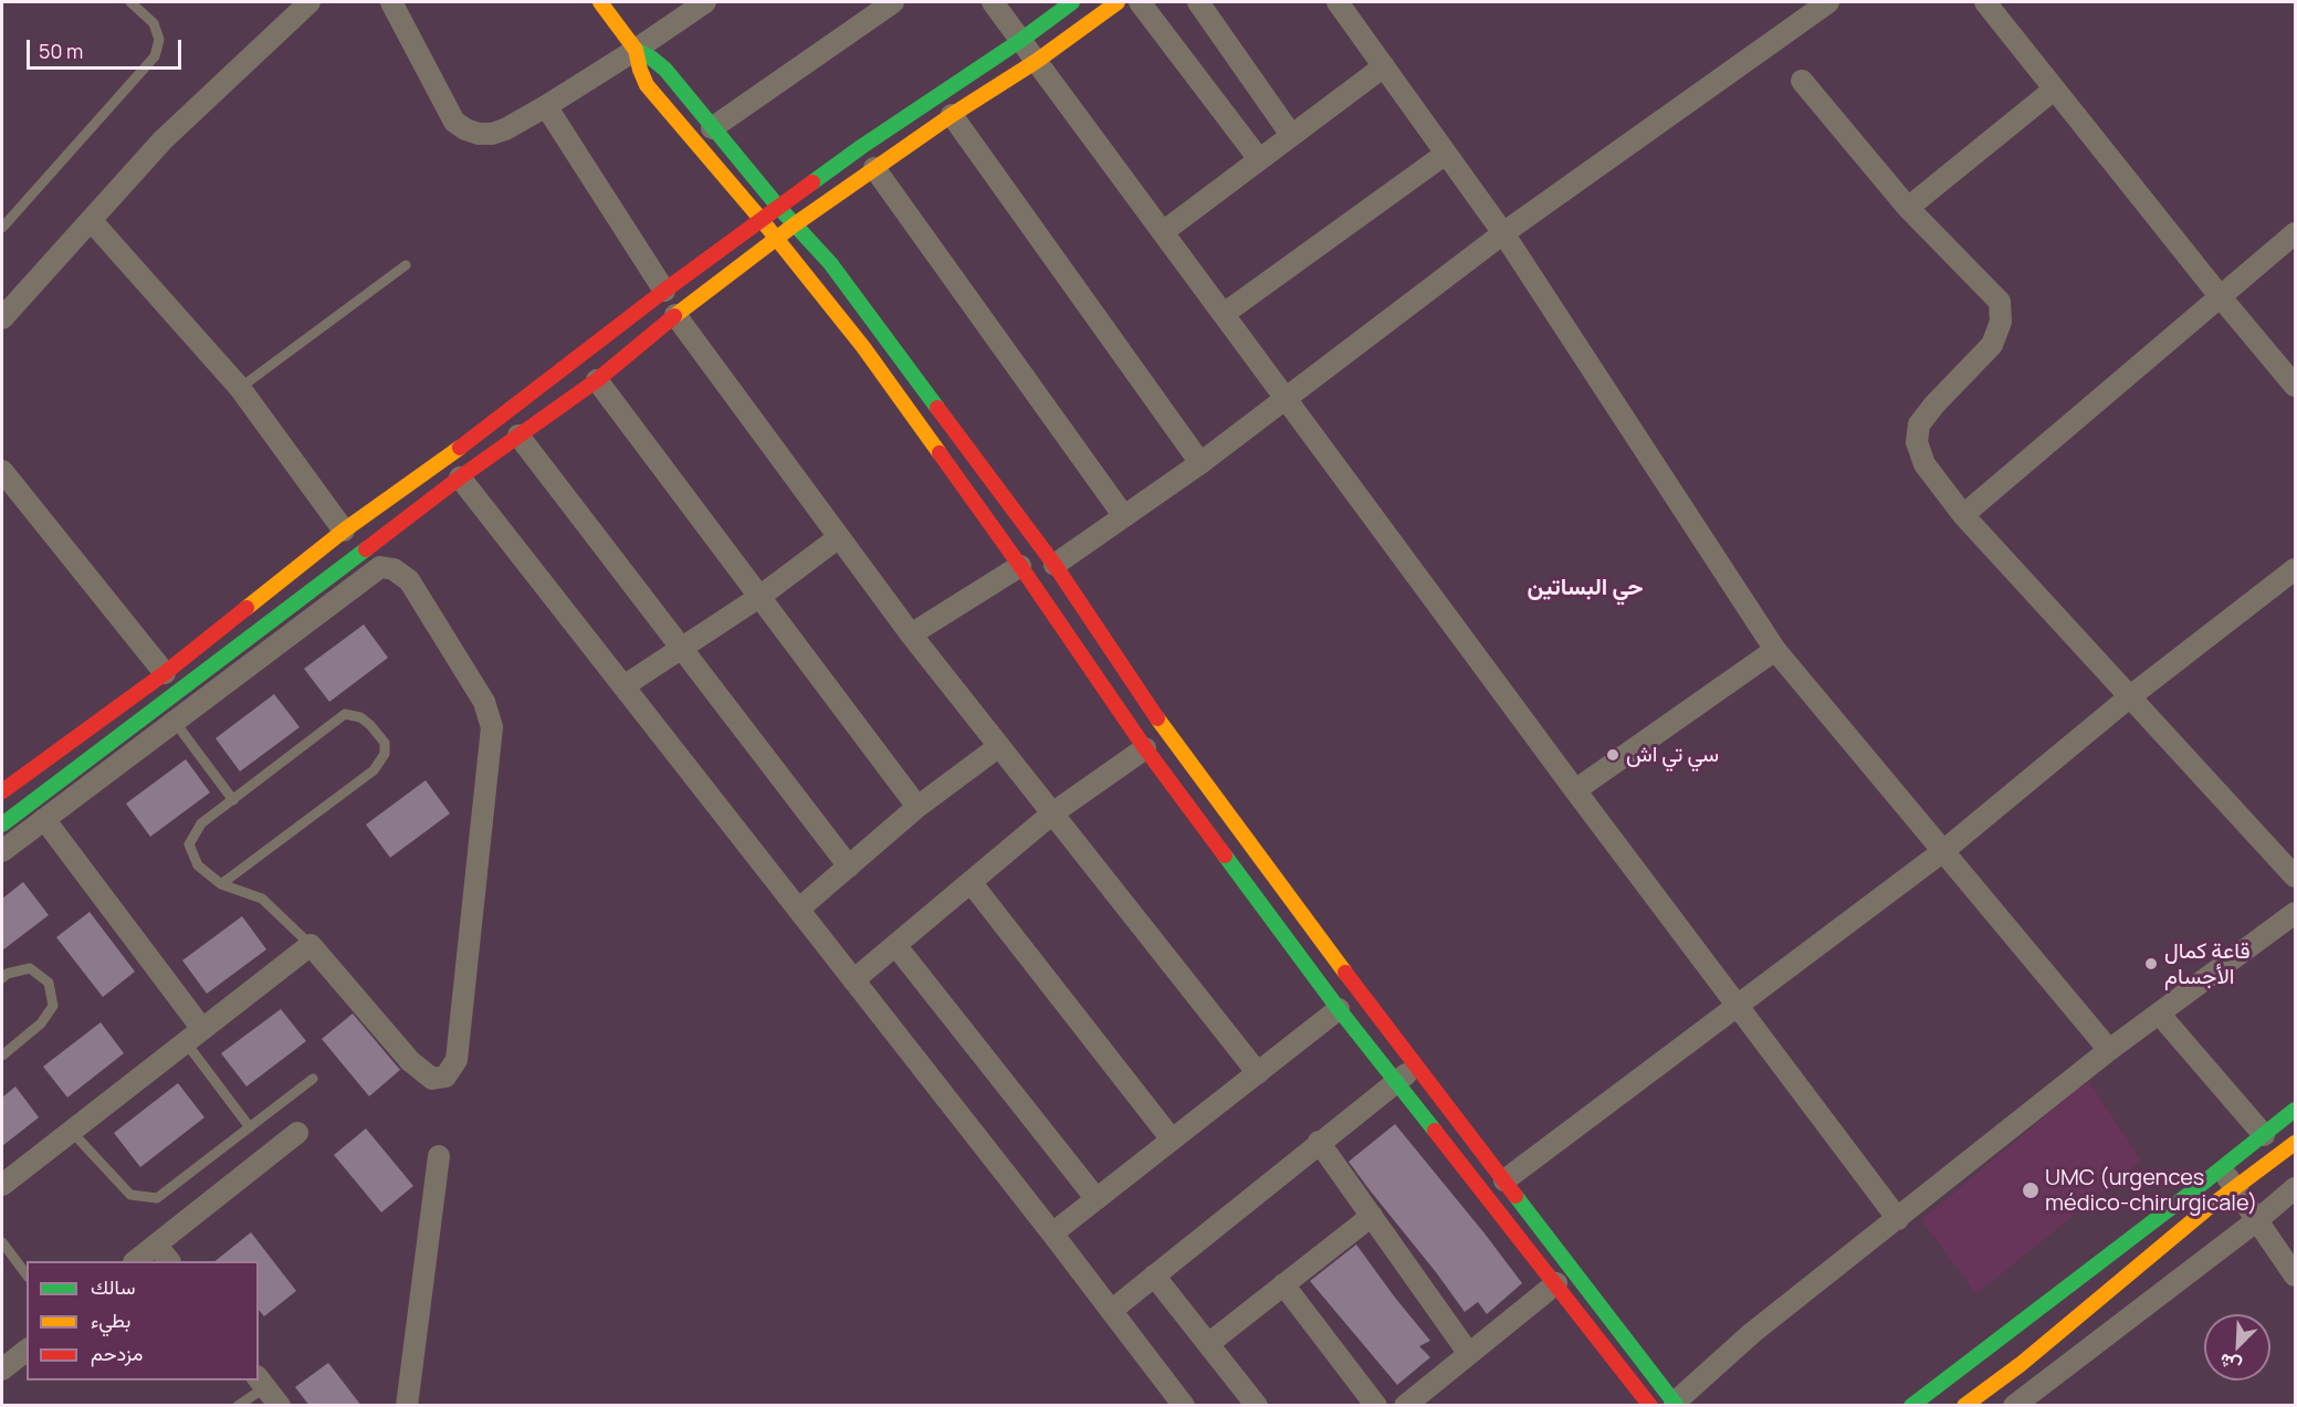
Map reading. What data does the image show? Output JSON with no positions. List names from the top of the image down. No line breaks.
{"districts":["حي البساتين"],"places":["سي تي اش","قاعة كمال الأجسام","UMC (urgences médico-chirurgicale)"],"legend":["سالك","بطيء","مزدحم"],"scale_bar":"50 m","north":"bottom left"}
